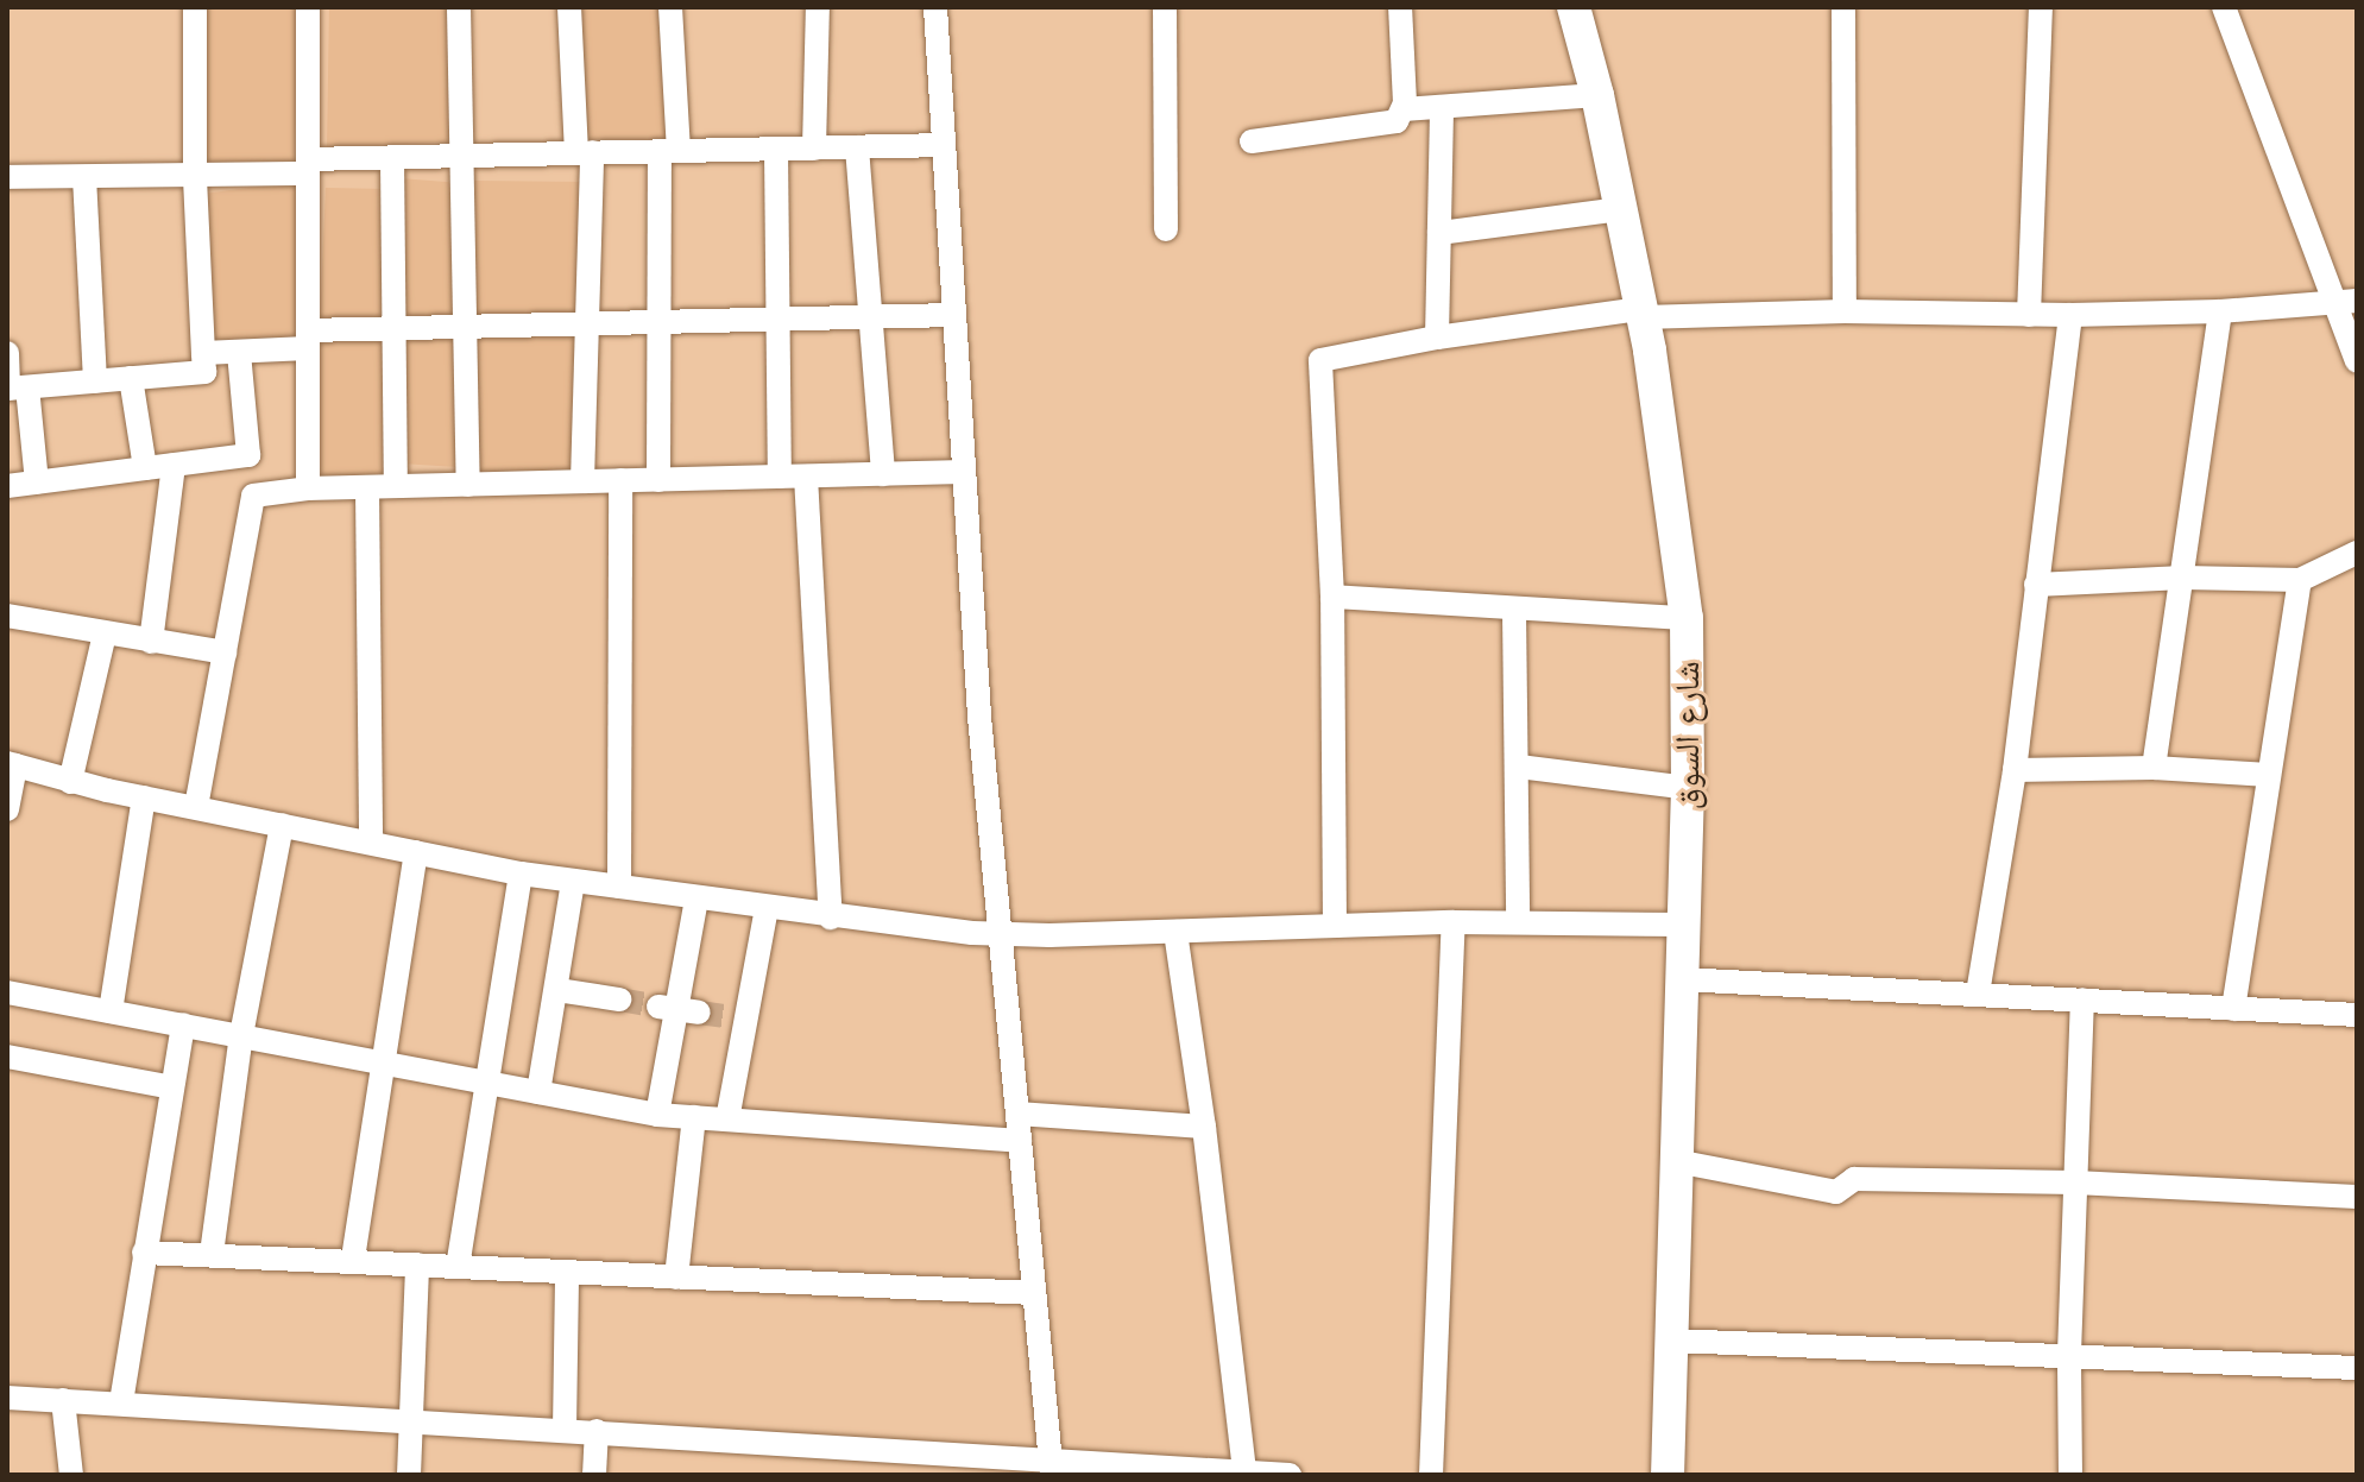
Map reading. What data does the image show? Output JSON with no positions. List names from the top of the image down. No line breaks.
{"streets":{"street":["شارع السوق"]}}
